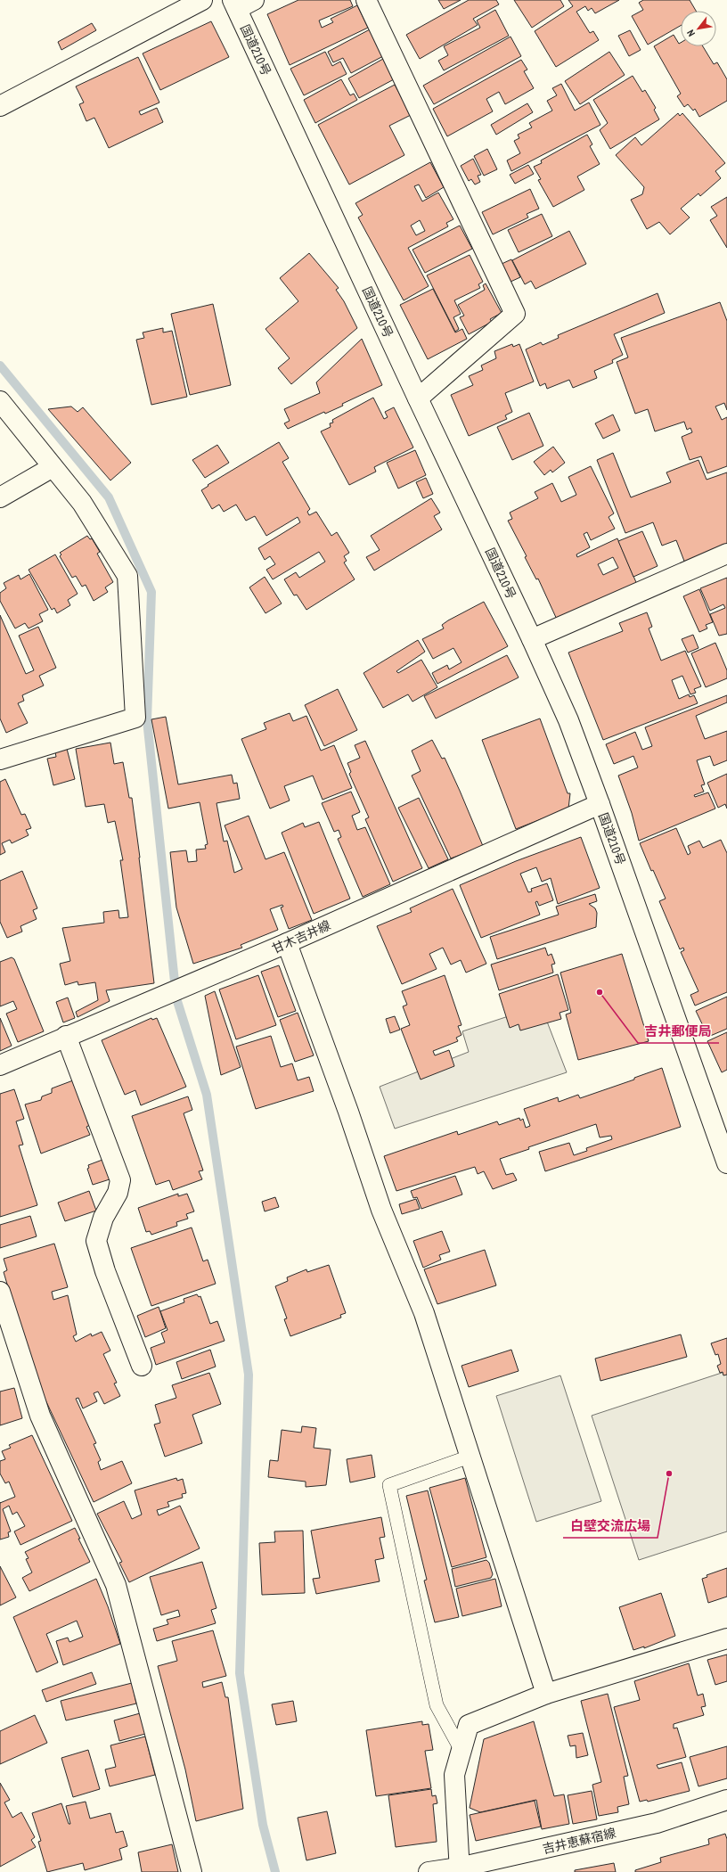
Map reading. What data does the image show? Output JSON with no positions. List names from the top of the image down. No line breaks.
{"streets":{"main road":["国道210号","甘木吉井線","吉井恵蘇宿線"]},"crossings":[["国道210号","甘木吉井線"]],"places":["吉井郵便局","白壁交流広場"],"north":"bottom left"}
